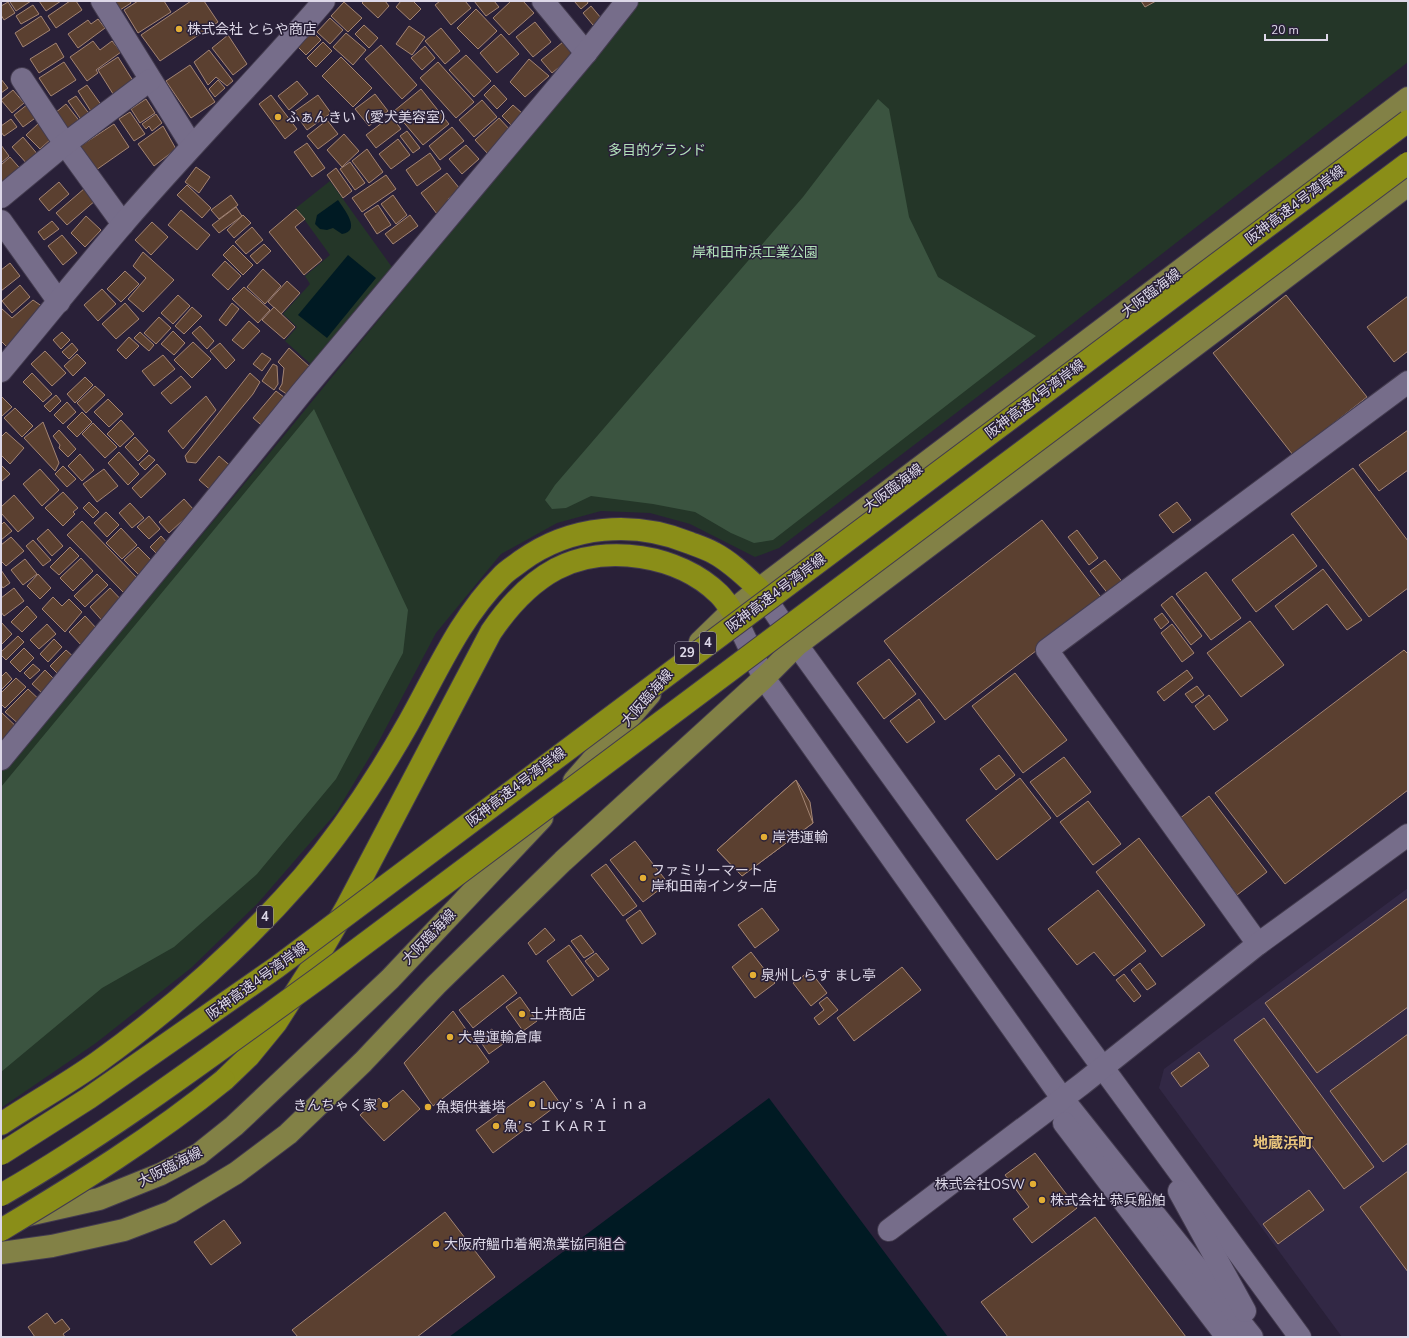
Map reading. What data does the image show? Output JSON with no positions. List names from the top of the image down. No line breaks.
{"streets":{"highway":["阪神高速4号湾岸線","4"],"main road":["大阪臨海線","29"]},"crossings":[["大阪臨海線","4"]],"districts":["地蔵浜町"],"parks":["多目的グランド","岸和田市浜工業公園"],"places":["株式会社 とらや商店","ふぁんきい（愛犬美容室）","岸港運輸","ファミリーマート 岸和田南インター店","泉州しらす まし亭","土井商店","大豊運輸倉庫","Lucy’ｓ ’Ａｉｎａ","きんちゃく家","魚類供養塔","魚’ｓ ＩＫＡＲＩ","株式会社OSW","株式会社 恭兵船舶","大阪府鰮巾着網漁業協同組合"],"scale_bar":"20 m"}
